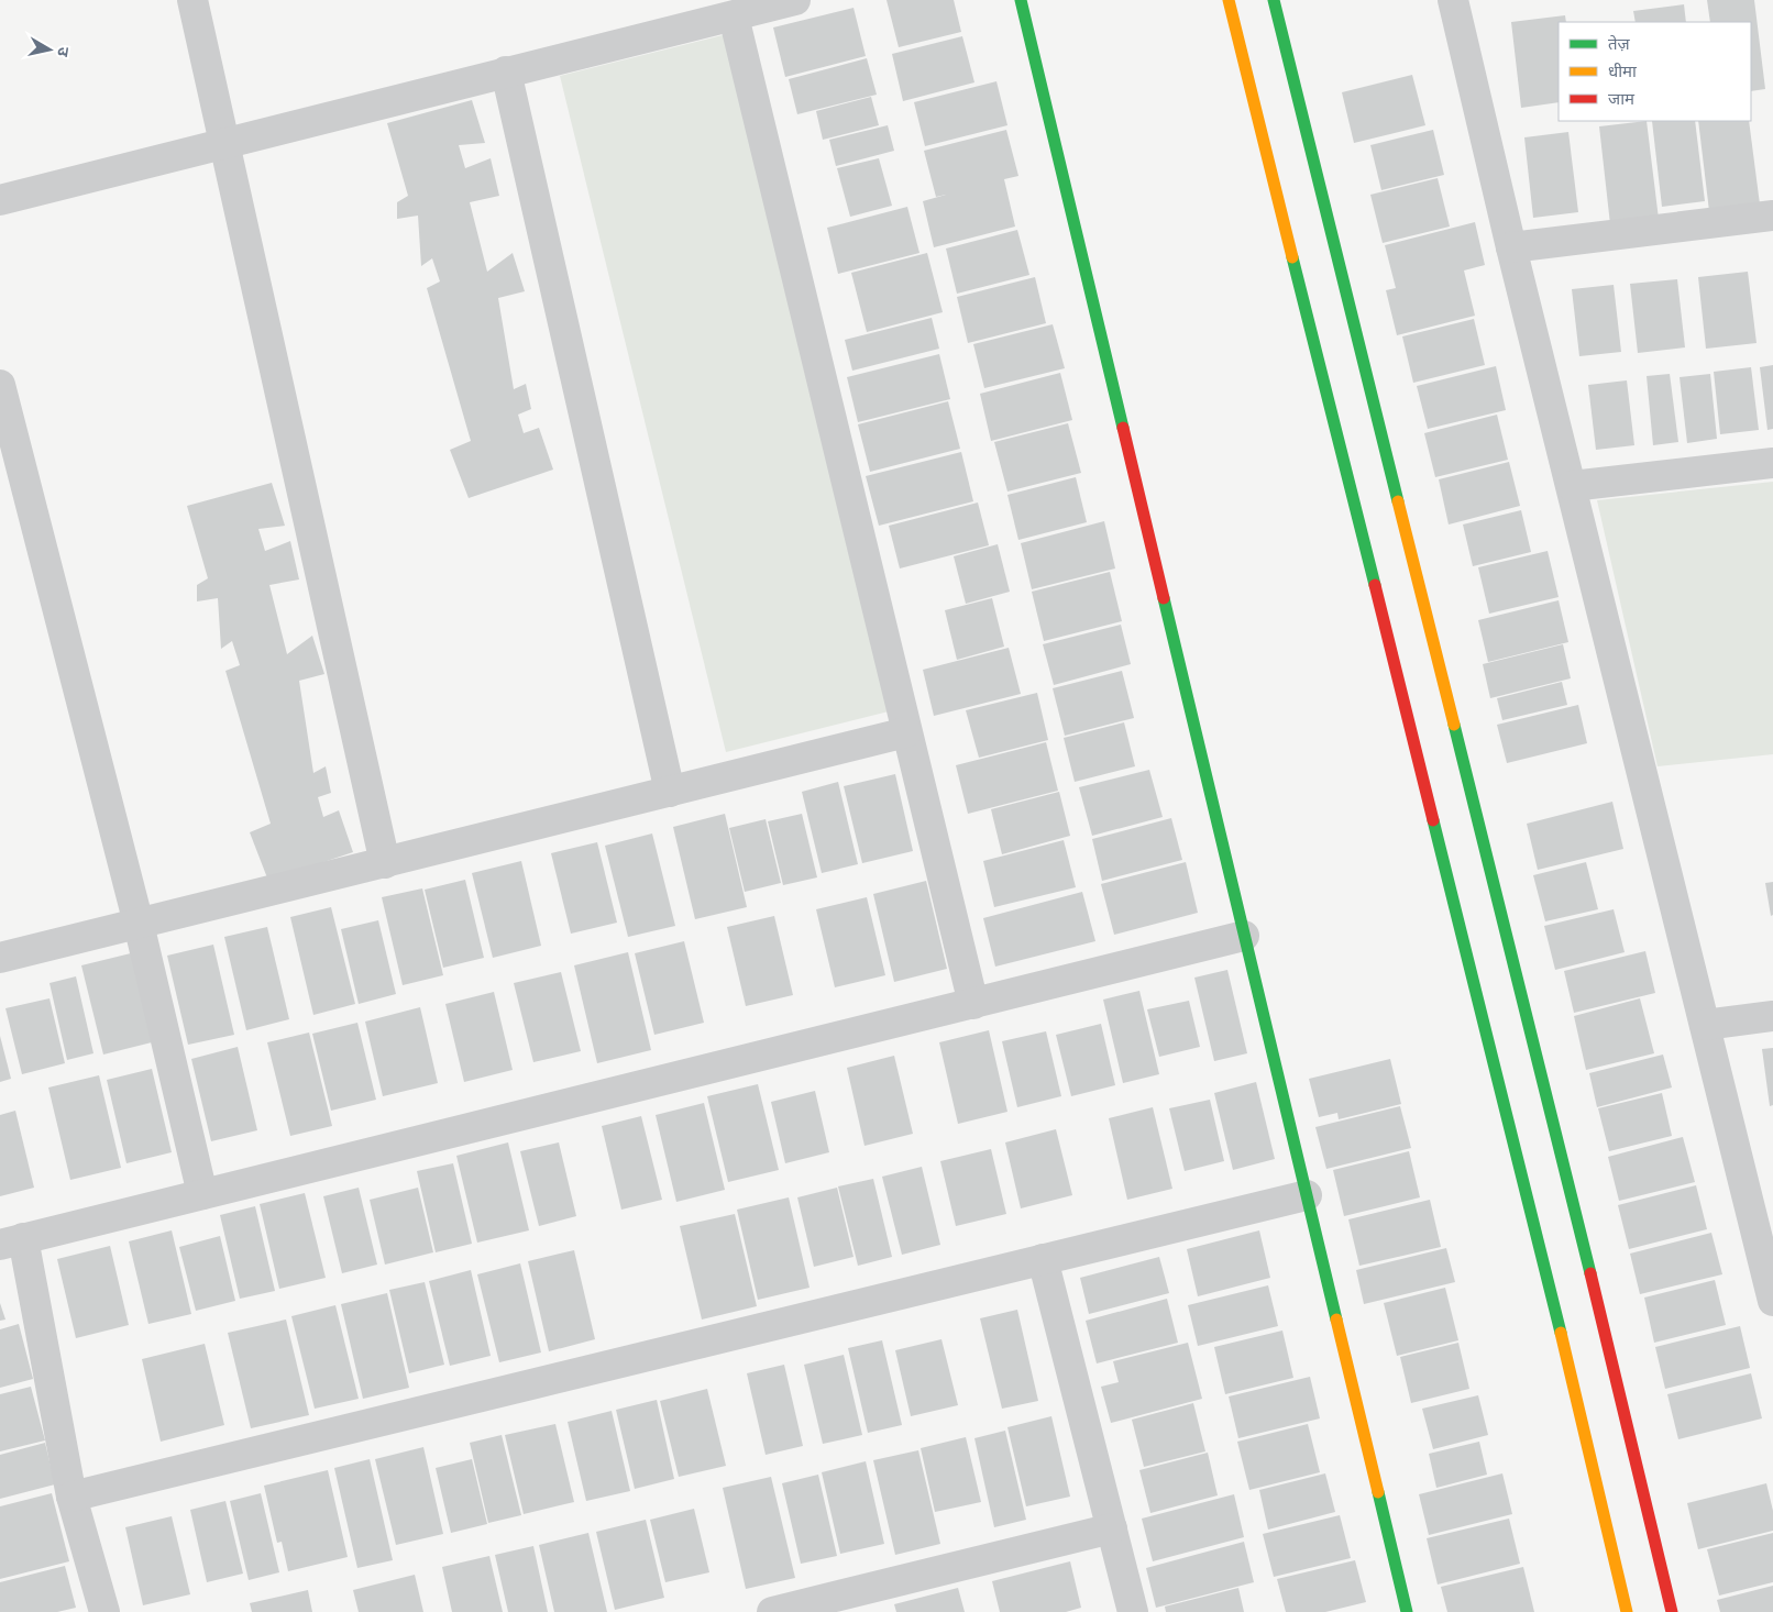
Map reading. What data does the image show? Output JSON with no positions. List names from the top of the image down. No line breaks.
{"legend":["तेज़","धीमा","जाम"],"north":"right"}
